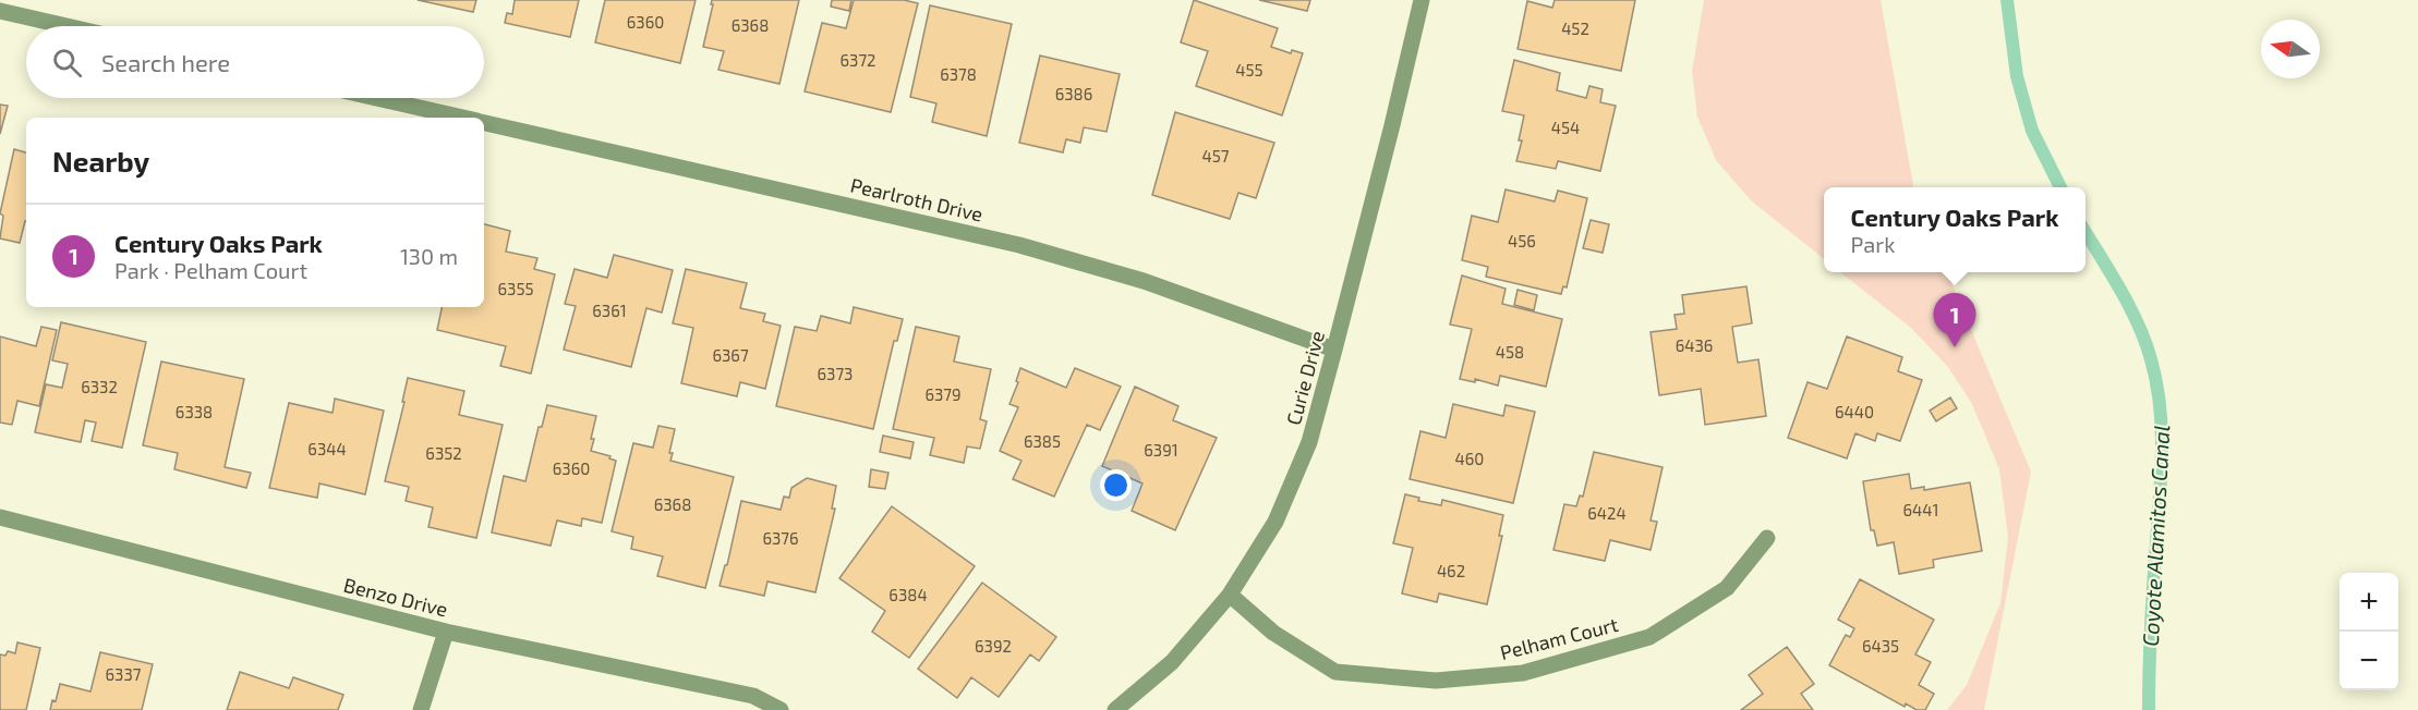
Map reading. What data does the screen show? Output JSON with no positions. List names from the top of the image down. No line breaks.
{"streets":{"street":["Pearlroth Drive","Curie Drive","Benzo Drive","Pelham Court"]},"crossings":[["Pearlroth Drive","Curie Drive"],["Curie Drive","Pelham Court"]],"water":["Coyote Alamitos Canal"],"house_numbers":["6360","6368","452","6372","455","6378","6386","454","457","456","6355","6361","6436","458","6367","6373","6332","6379","6338","6440","6385","6344","6391","6352","460","6360","6368","6441","6424","6376","462","6384","6392","6435","6337"],"north":"left","page":{"search":"Search here","heading":"Nearby","popup":["Century Oaks Park","Park"],"list":[{"mark":"1","name":"Century Oaks Park","note":"Park · Pelham Court","value":"130 m"}],"pins":"1","map_buttons":["+","−"]}}
